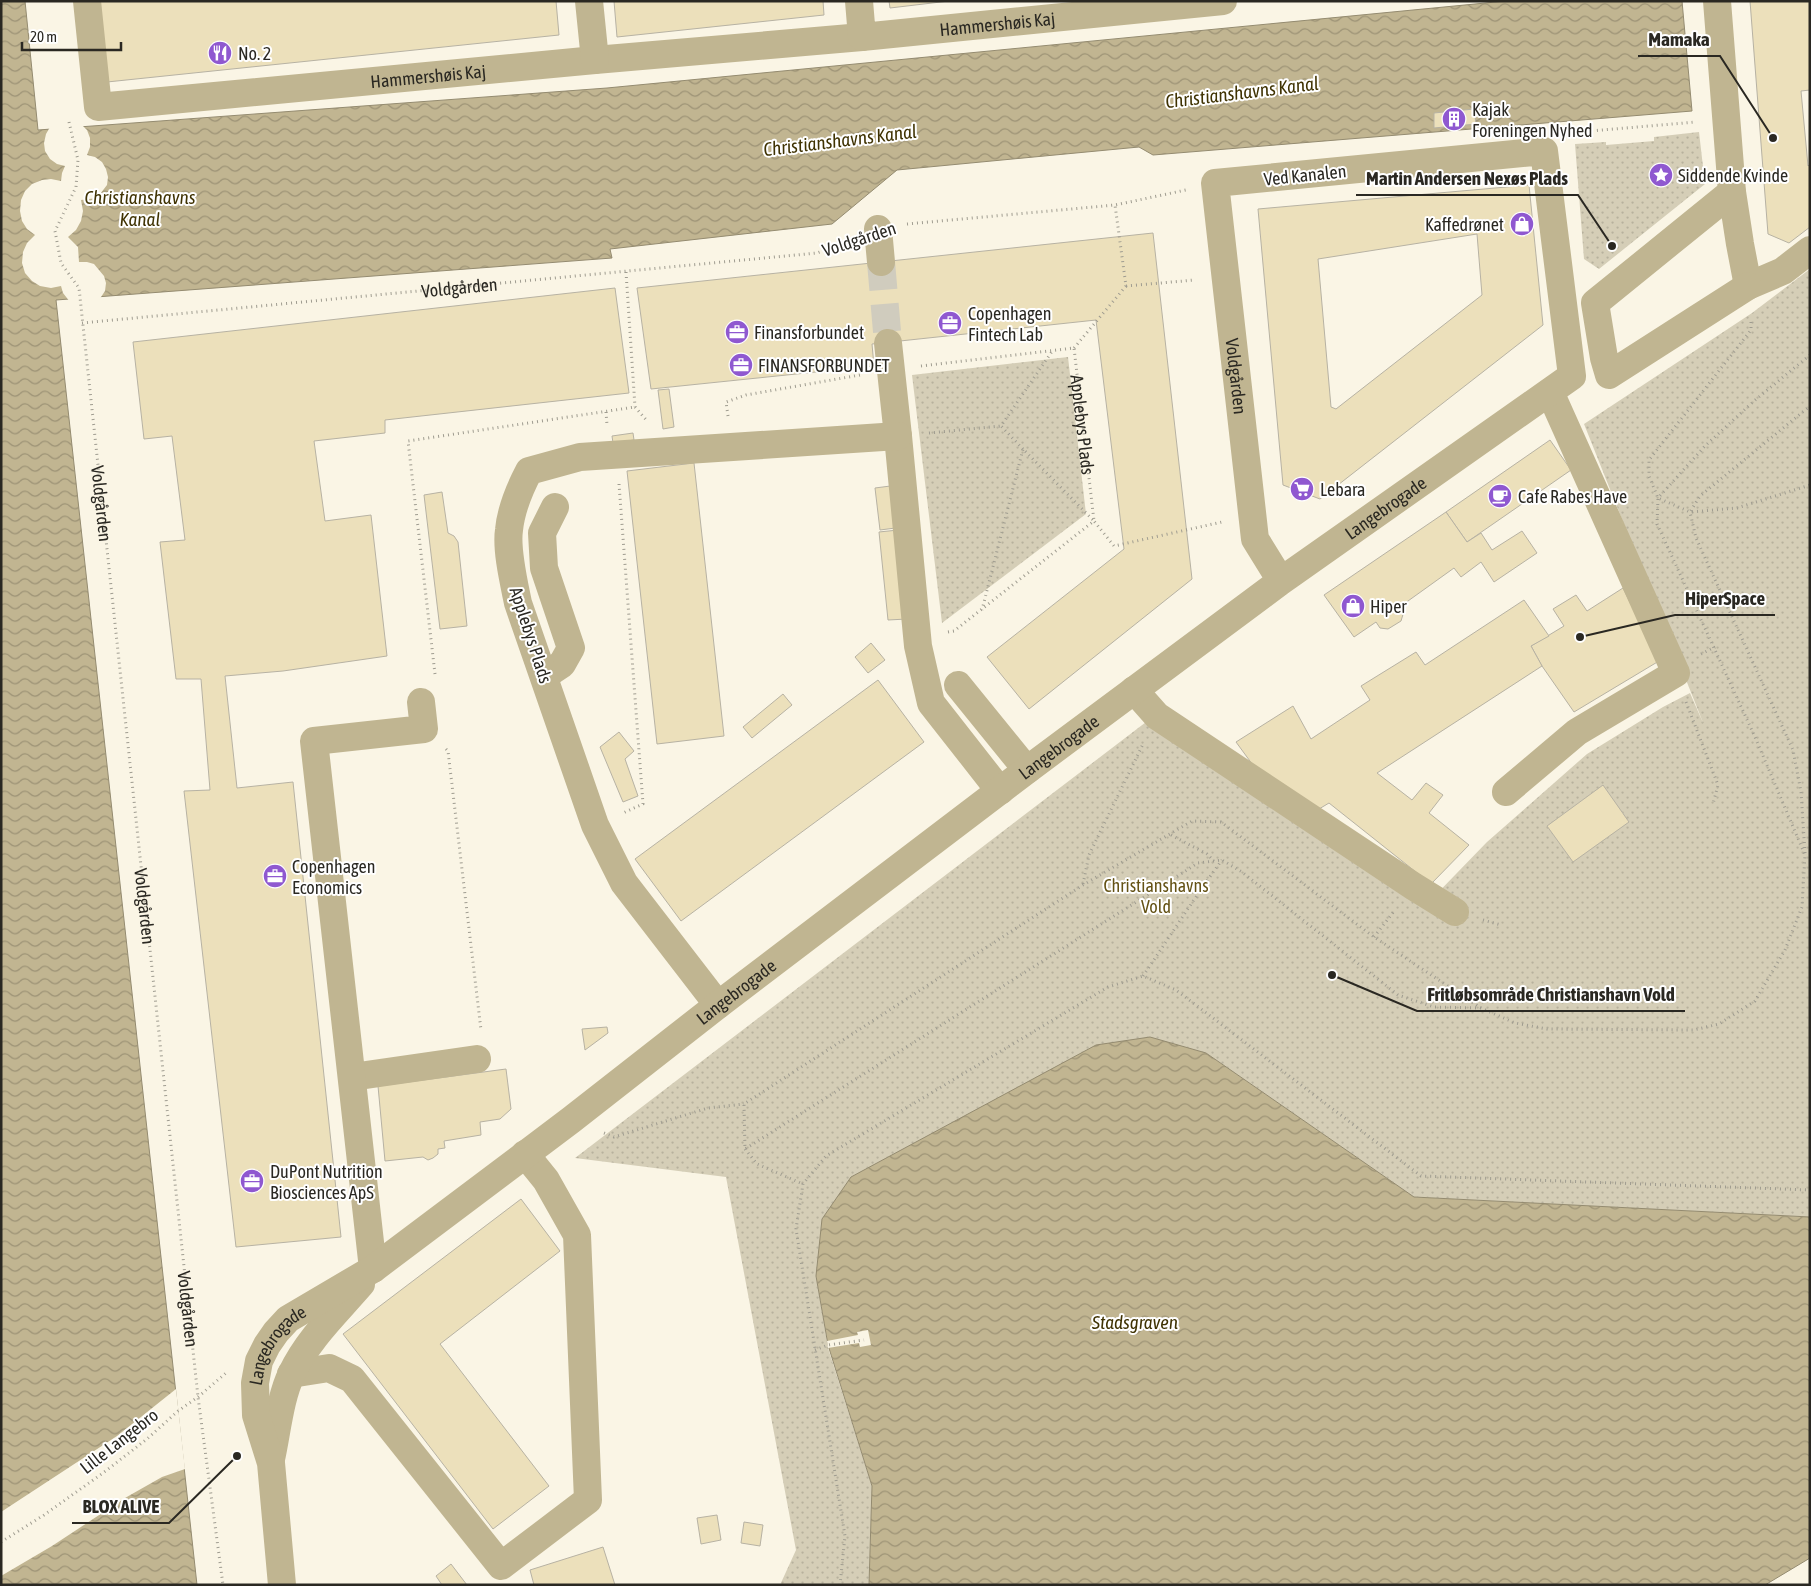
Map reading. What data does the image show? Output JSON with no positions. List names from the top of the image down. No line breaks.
{"streets":{"street":["Hammershøis Kaj","Ved Kanalen","Voldgården","Applebys Plads","Langebrogade"],"path":["Lille Langebro"]},"crossings":[["Ved Kanalen","Voldgården"],["Ved Kanalen","Langebrogade"],["Voldgården","Langebrogade"],["Voldgården","Lille Langebro"],["Applebys Plads","Langebrogade"]],"water":["Christianshavns Kanal","Stadsgraven"],"parks":["Christianshavns Vold"],"places":{"restaurant":["No. 2"],"building":["Kajak Foreningen Nyhed"],"other":["Mamaka","Martin Andersen Nexøs Plads","HiperSpace","Fritløbsområde Christianshavn Vold","BLOX ALIVE"],"place":["Siddende Kvinde"],"shop":["Kaffedrønet","Hiper"],"office":["Copenhagen Fintech Lab","Finansforbundet","FINANSFORBUNDET","Copenhagen Economics","DuPont Nutrition Biosciences ApS"],"supermarket":["Lebara"],"cafe":["Cafe Rabes Have"]},"scale_bar":"20 m"}
